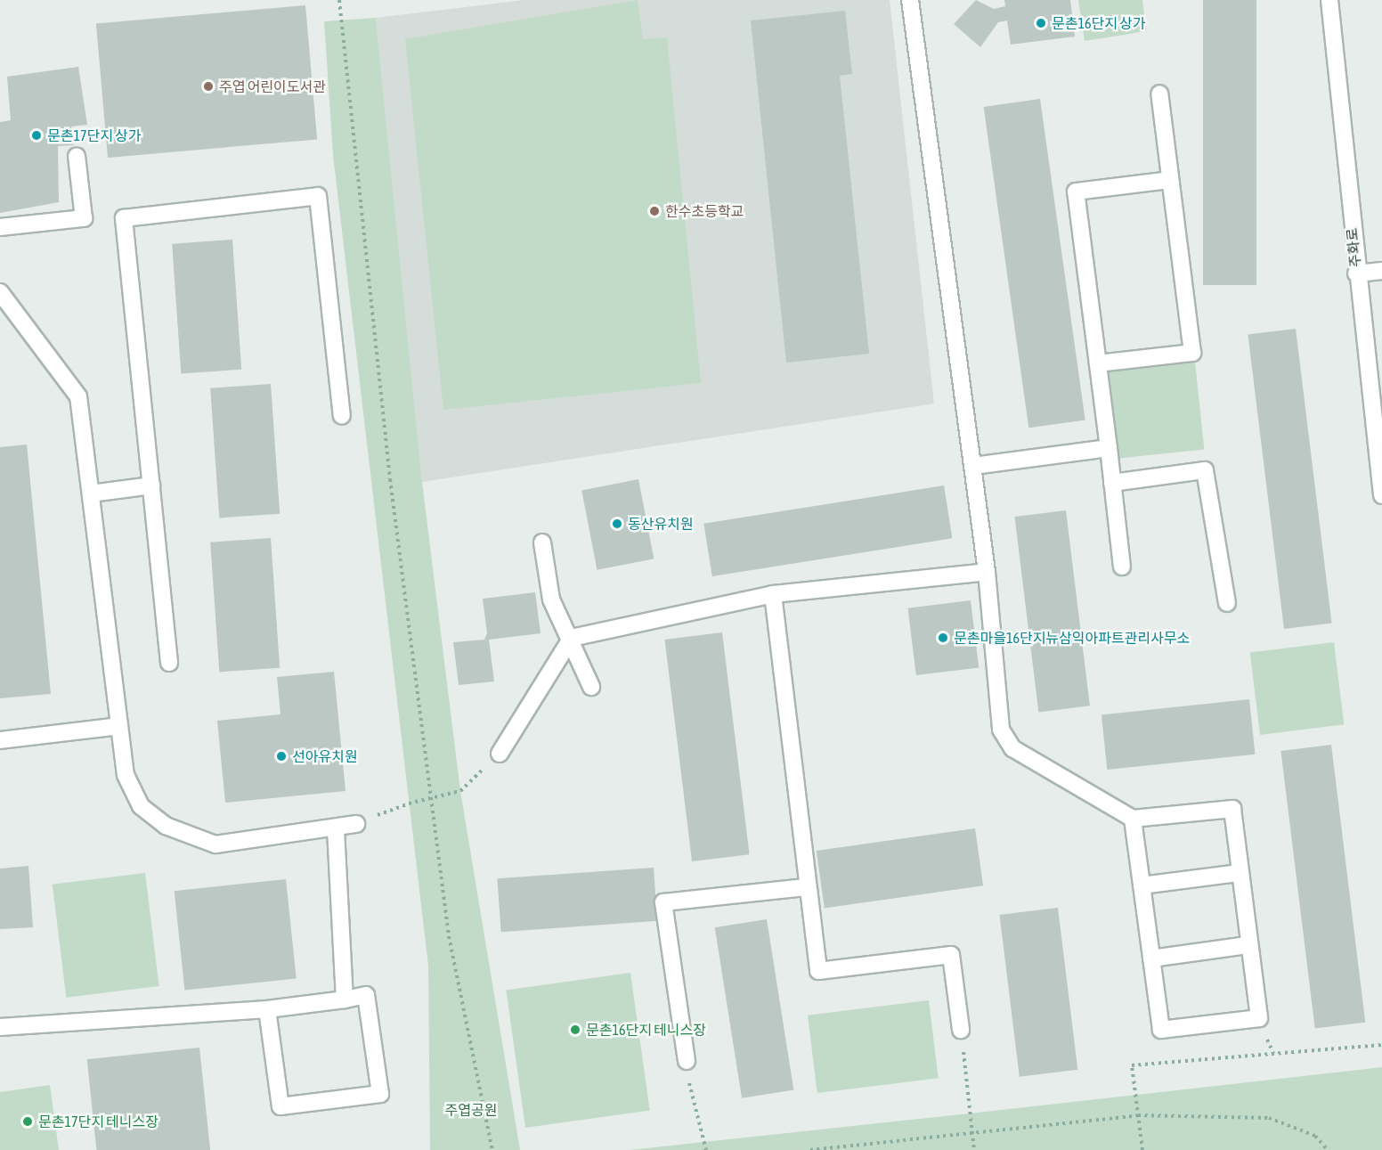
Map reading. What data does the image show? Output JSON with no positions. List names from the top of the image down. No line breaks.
{"streets":{"street":["주화로"]},"parks":["주엽공원"],"places":["문촌16단지 상가","주엽 어린이도서관","문촌17단지 상가","한수초등학교","동산유치원","문촌마을16단지뉴삼익아파트관리사무소","선아유치원","문촌16단지 테니스장","문촌17단지 테니스장"]}
